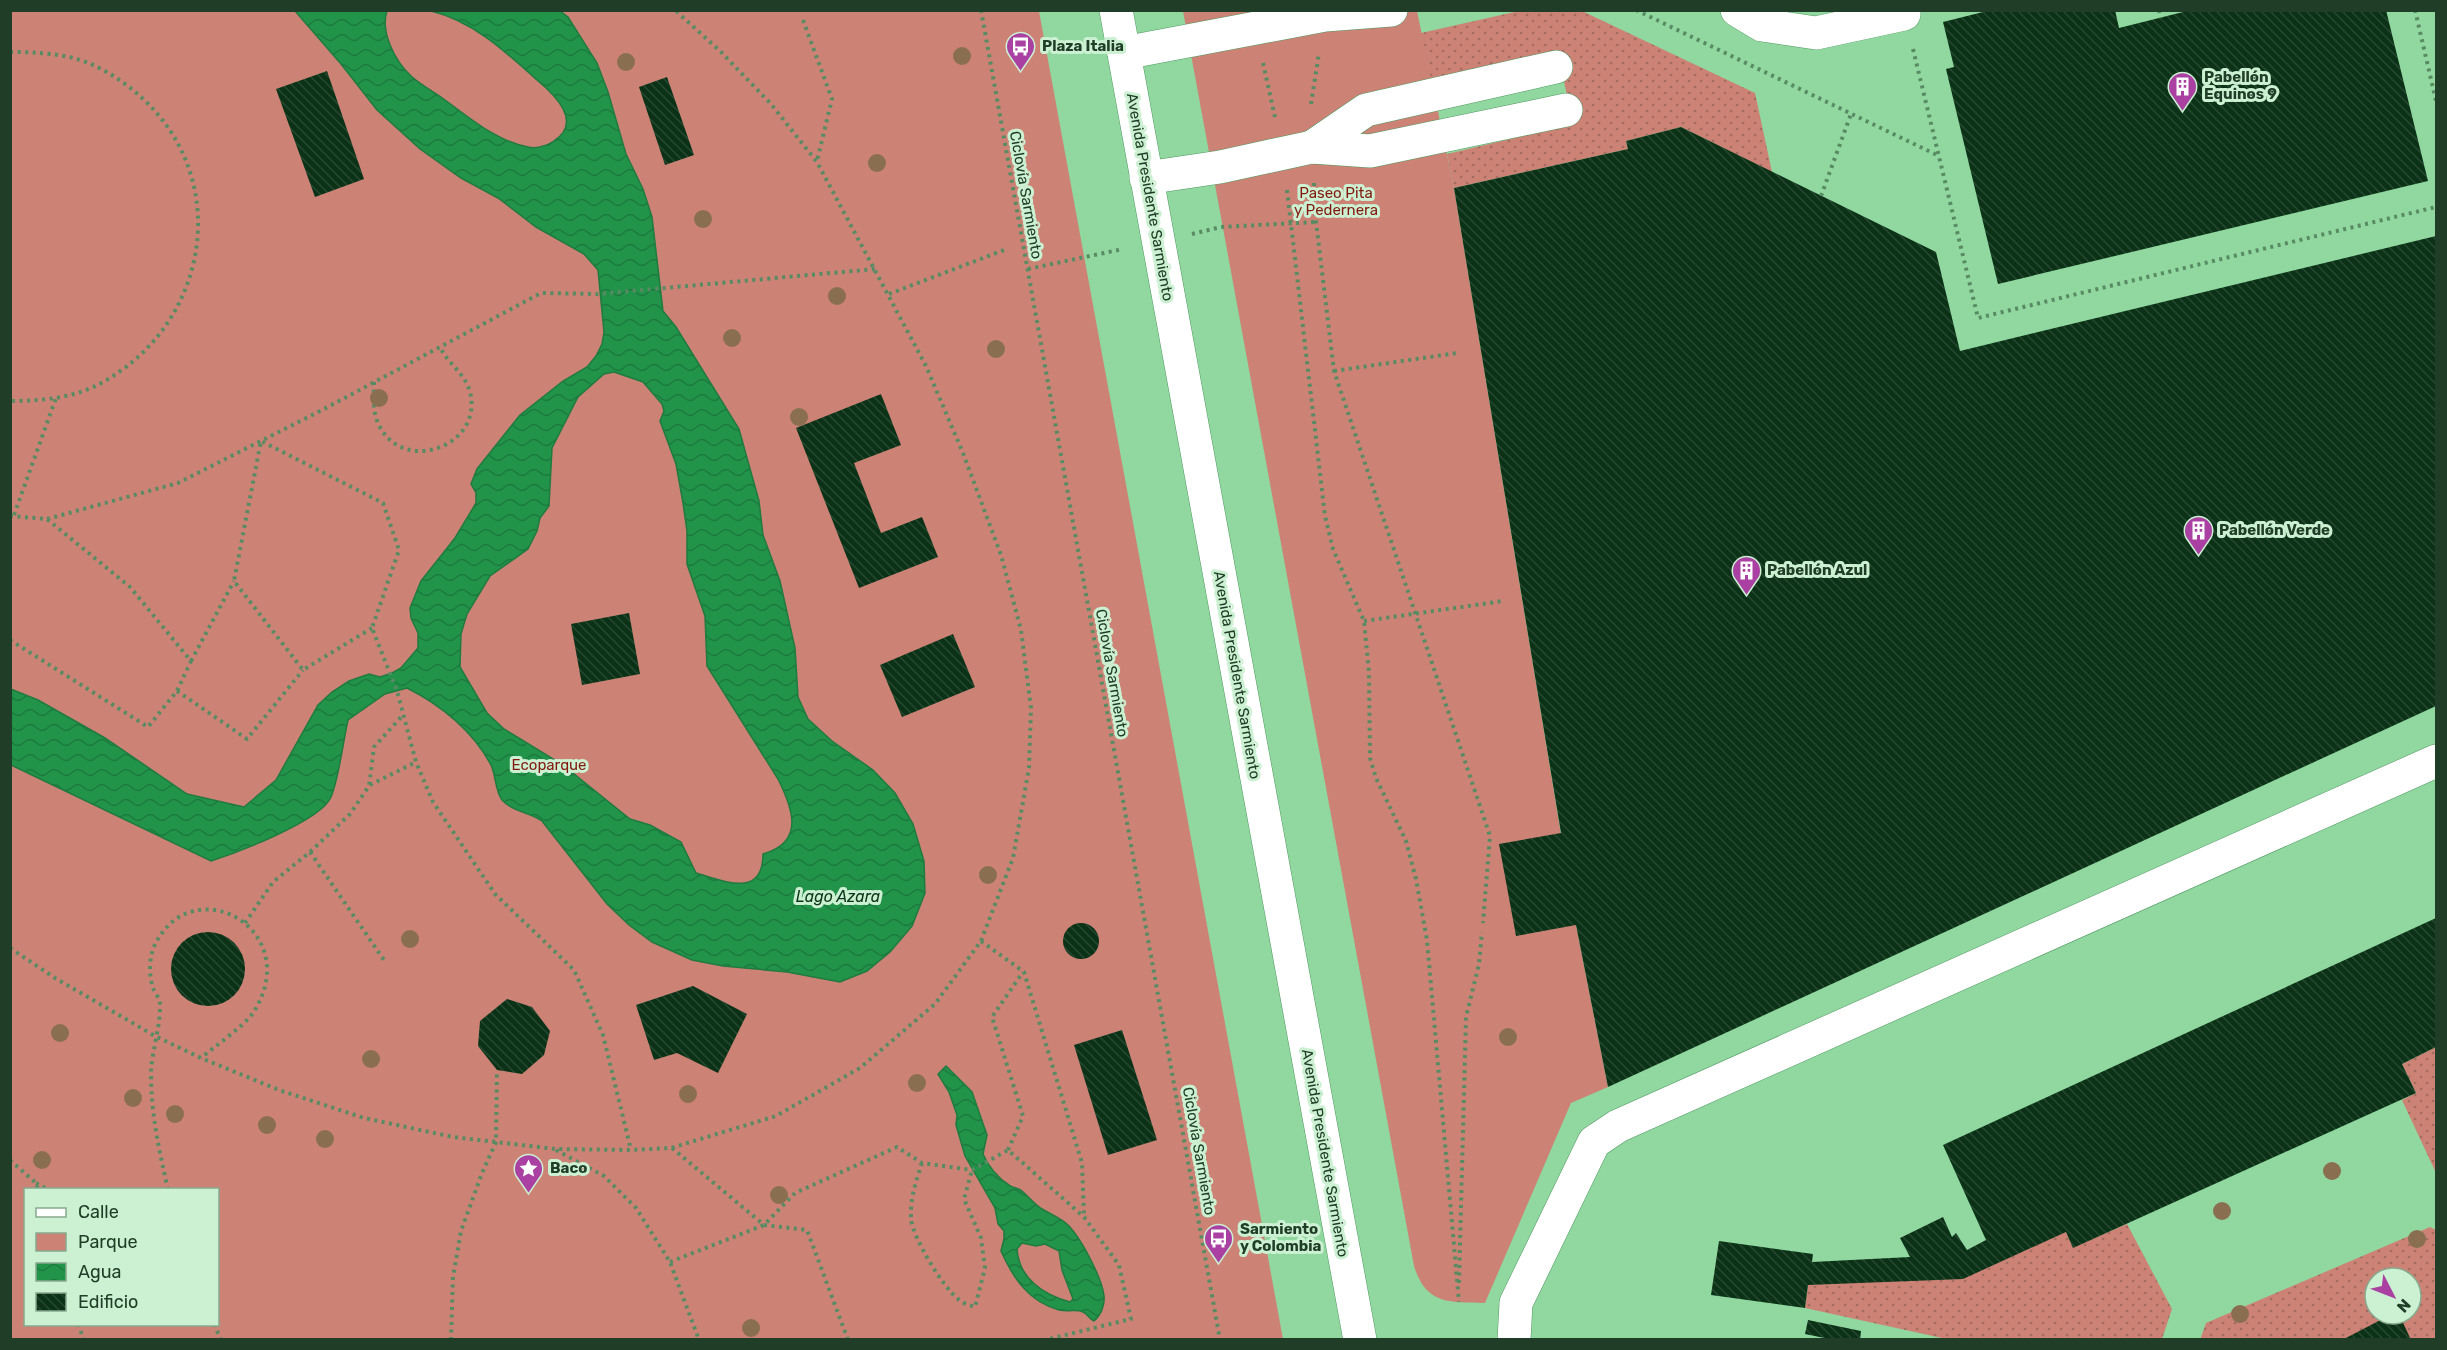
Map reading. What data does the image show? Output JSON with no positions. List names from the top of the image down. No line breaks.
{"streets":{"main road":["Avenida Presidente Sarmiento"],"path":["Ciclovía Sarmiento"]},"water":["Lago Azara"],"parks":["Paseo Pita y Pedernera","Ecoparque"],"places":{"bus stop":["Plaza Italia","Sarmiento y Colombia"],"building":["Pabellón Equinos 9","Pabellón Verde","Pabellón Azul"],"place":["Baco"]},"legend":["Calle","Parque","Agua","Edificio"],"north":"bottom right"}
